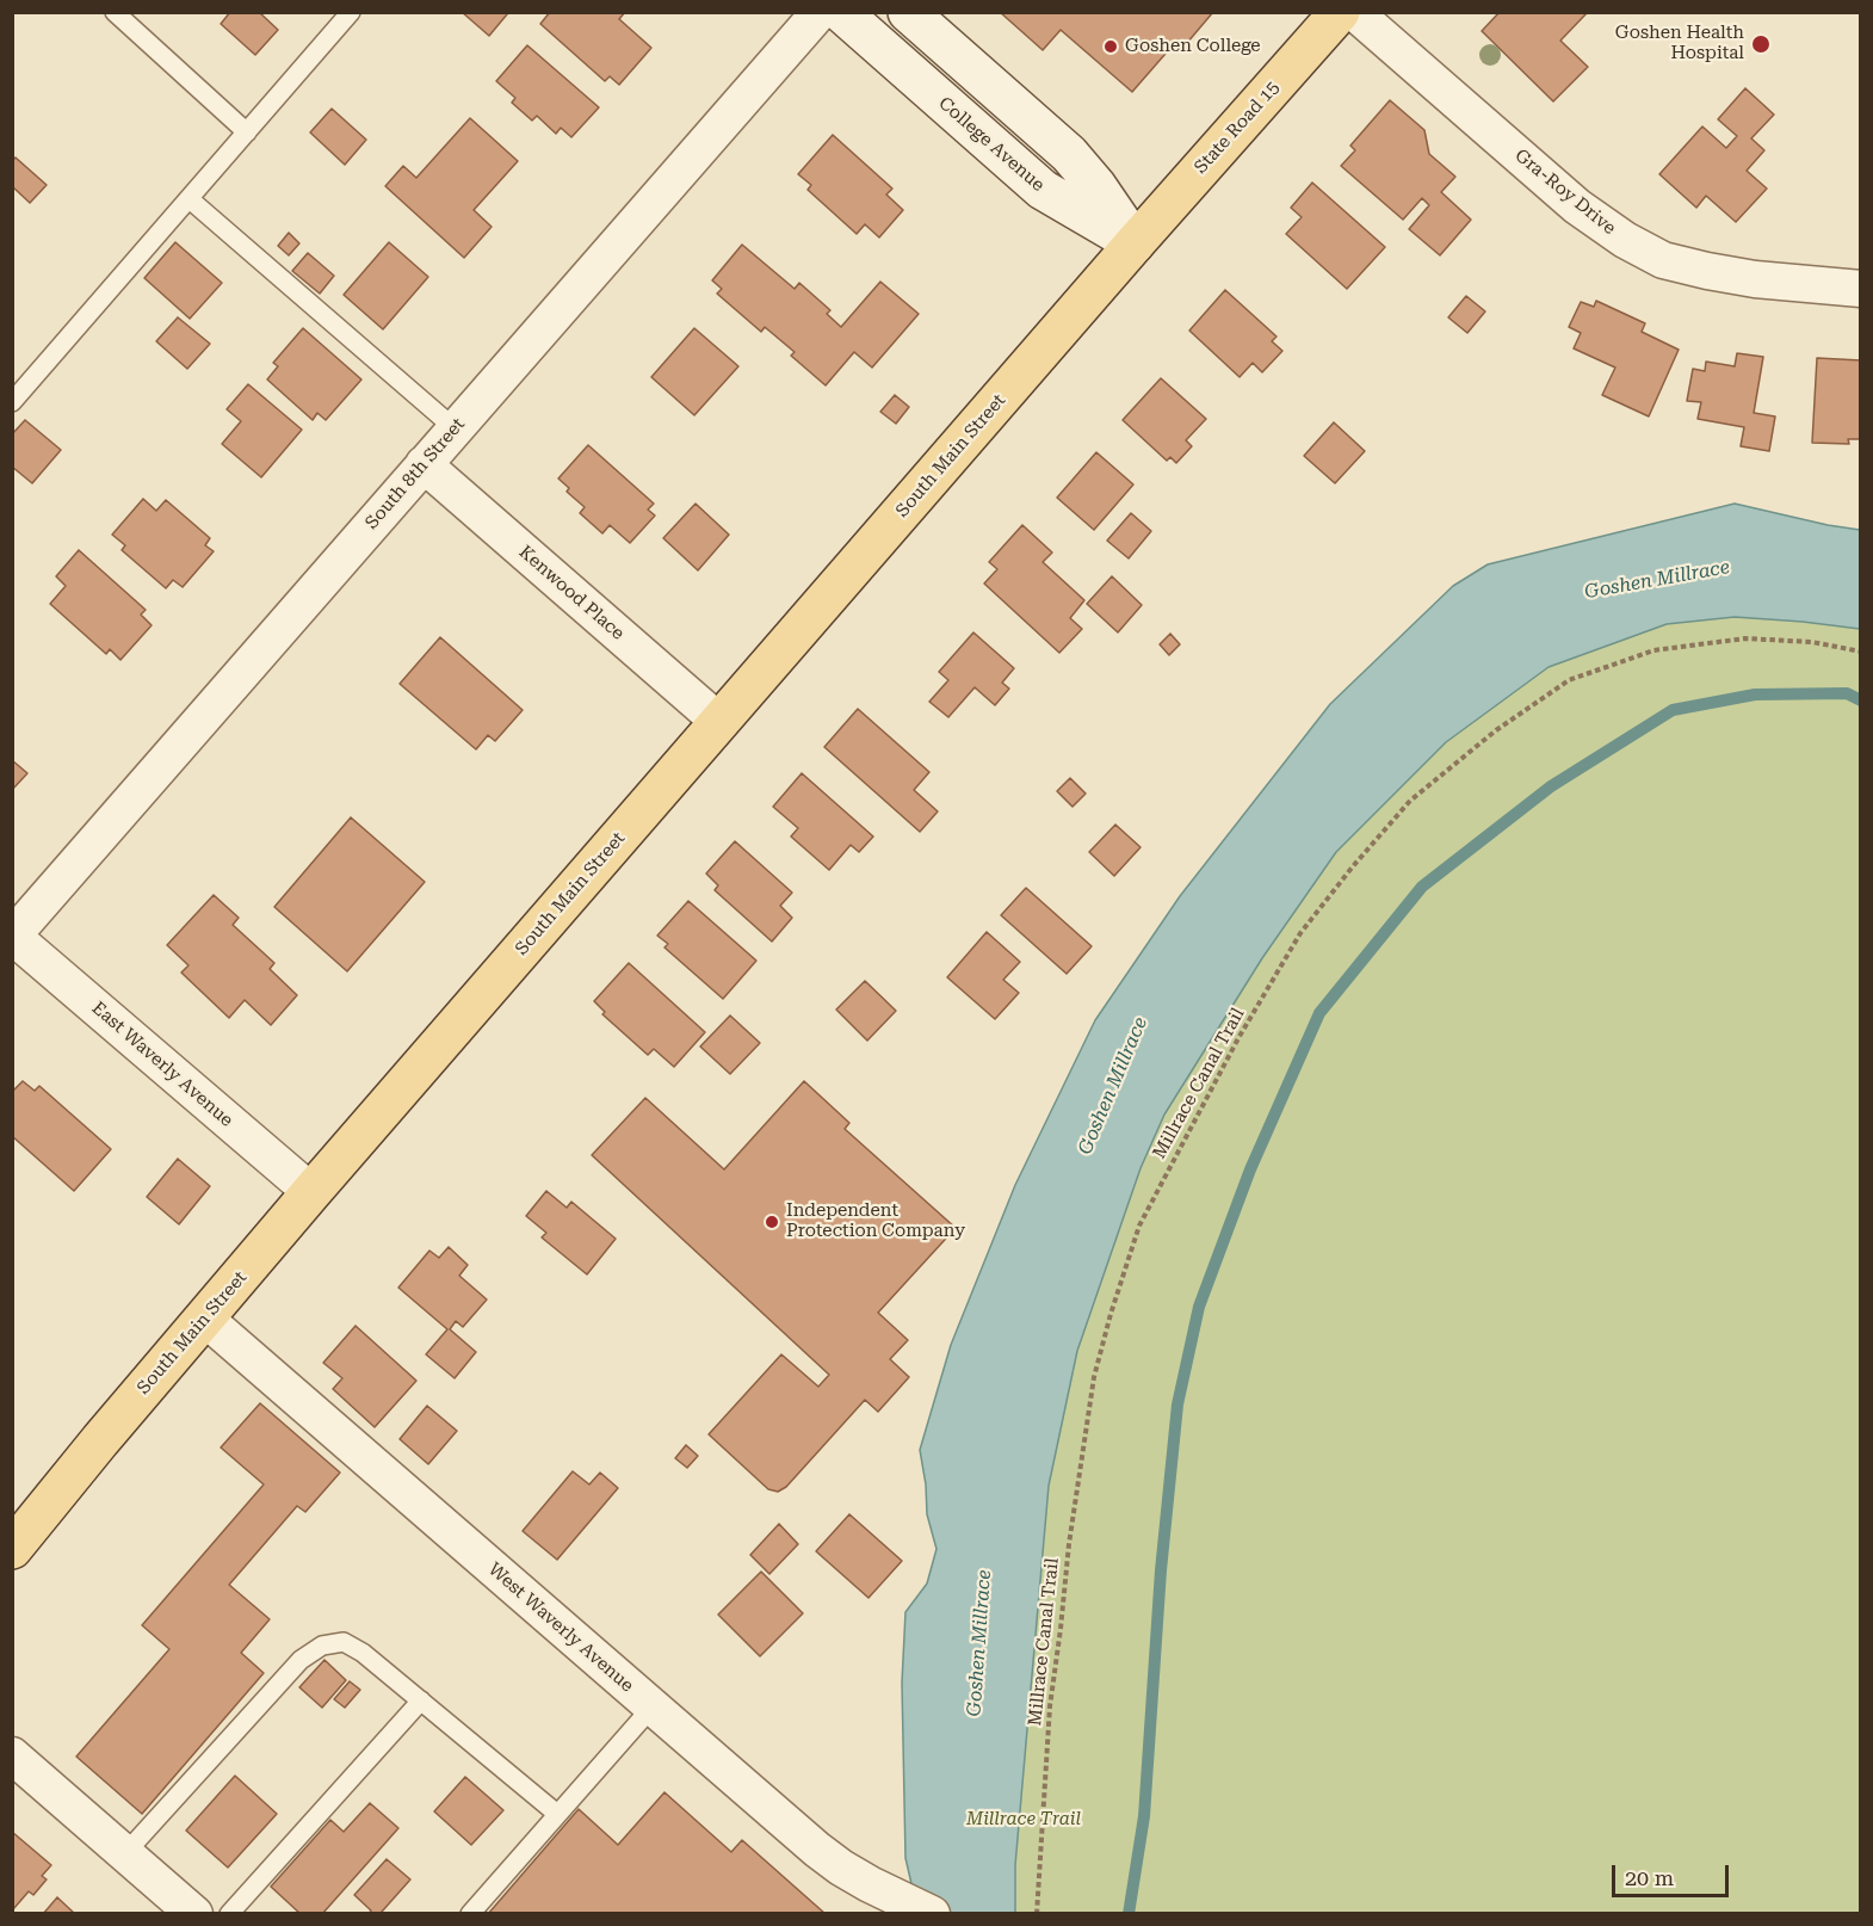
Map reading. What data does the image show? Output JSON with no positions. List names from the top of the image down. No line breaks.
{"streets":{"main road":["State Road 15","College Avenue","South Main Street"],"street":["Gra-Roy Drive","South 8th Street","Kenwood Place","East Waverly Avenue","West Waverly Avenue"],"path":["Millrace Canal Trail"]},"crossings":[["State Road 15","College Avenue"],["State Road 15","South Main Street"],["College Avenue","South Main Street"],["South Main Street","Kenwood Place"],["South Main Street","East Waverly Avenue"],["South Main Street","West Waverly Avenue"],["South 8th Street","Kenwood Place"],["South 8th Street","East Waverly Avenue"]],"water":["Goshen Millrace"],"parks":["Millrace Trail"],"places":["Goshen Health Hospital","Goshen College","Independent Protection Company"],"scale_bar":"20 m"}
